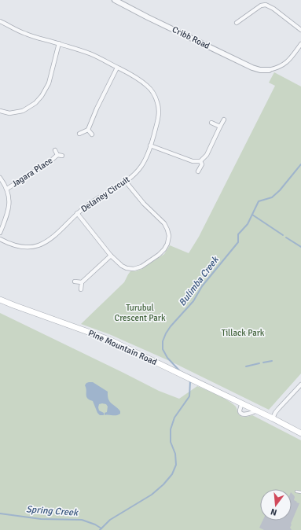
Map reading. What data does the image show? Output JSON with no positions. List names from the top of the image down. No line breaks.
{"streets":{"main road":["Pine Mountain Road"],"street":["Cribb Road","Jagara Place","Delaney Circuit"]},"water":["Bulimba Creek","Spring Creek"],"parks":["Turubul Crescent Park","Tillack Park"],"north":"bottom"}
